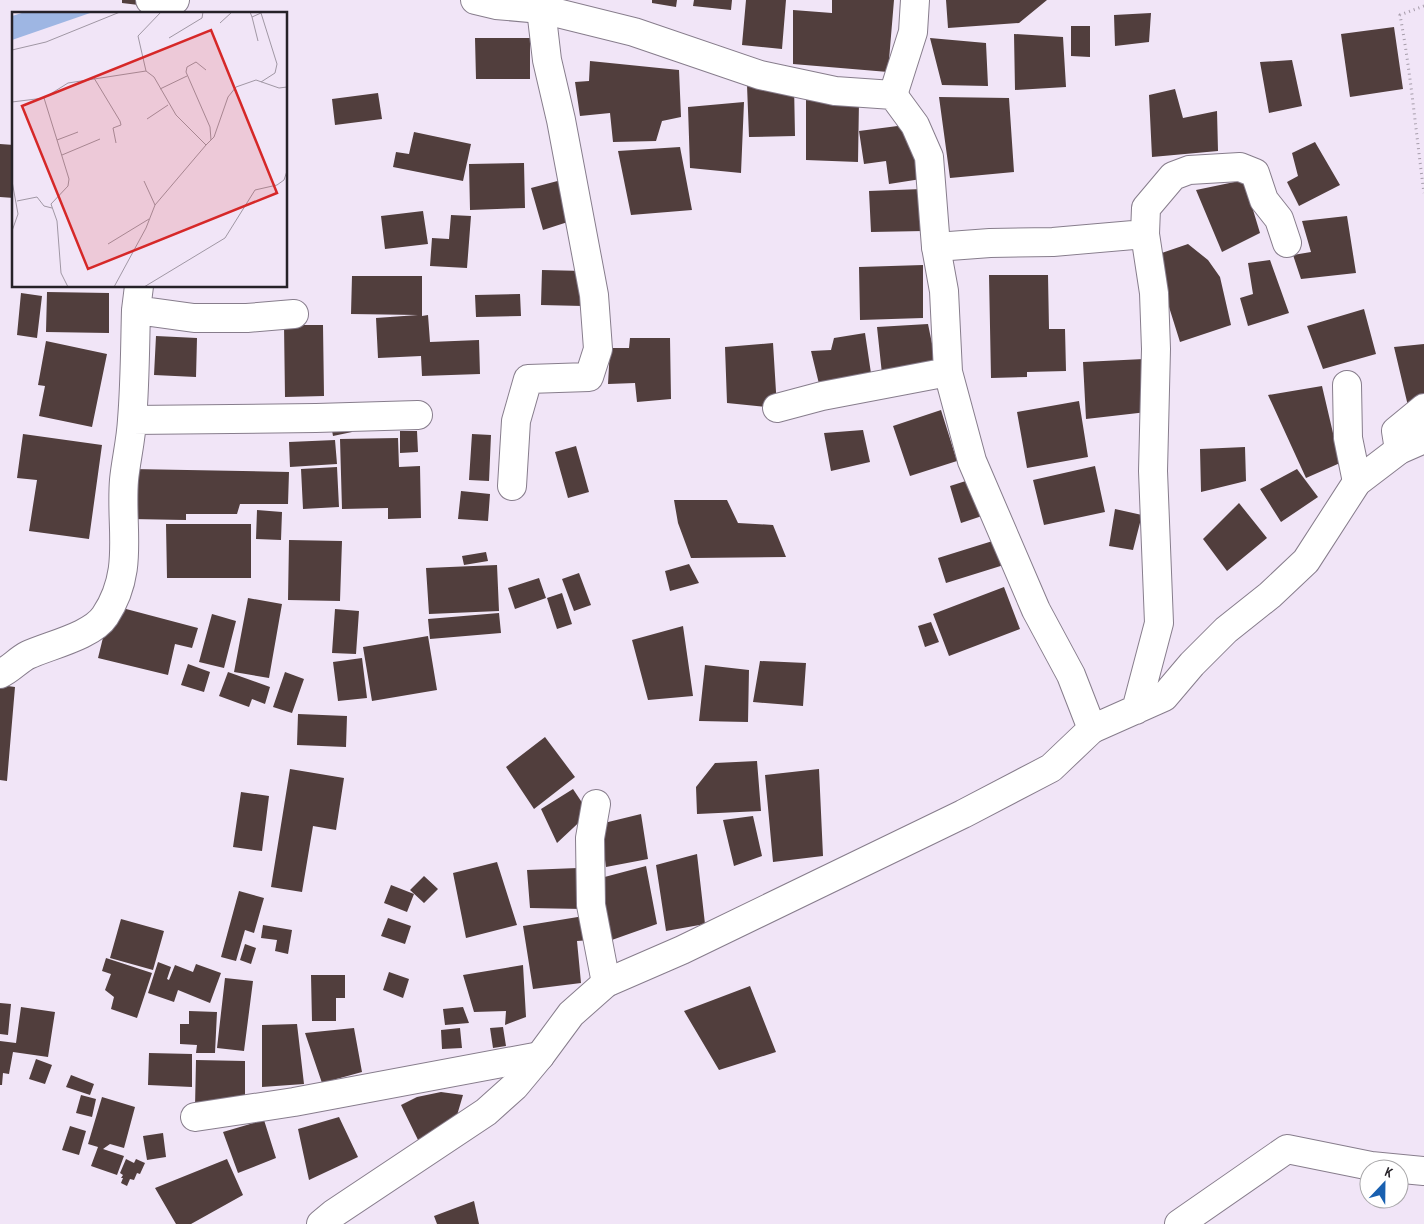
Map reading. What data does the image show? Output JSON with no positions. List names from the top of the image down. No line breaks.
{"north":"top"}
